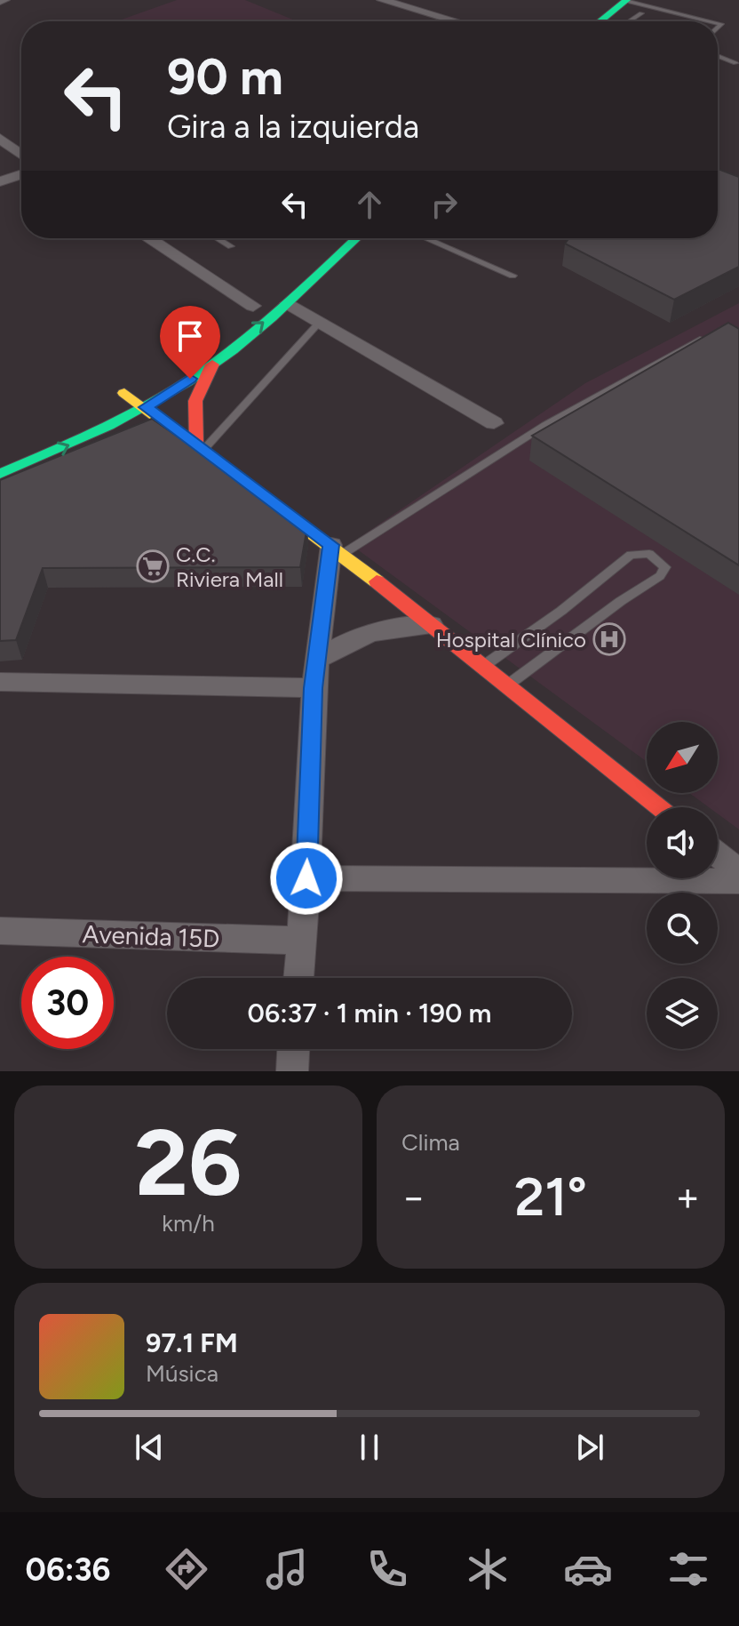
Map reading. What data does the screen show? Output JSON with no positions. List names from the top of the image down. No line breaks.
{"streets":{"street":["Avenida 15D"]},"places":{"supermarket":["C.C. Riviera Mall"],"hospital":["Hospital Clínico"]},"north":"bottom left","page":{"turn":["90 m","Gira a la izquierda"],"limit":"30","trip":"06:37 · 1 min · 190 m","tile":[["26","km/h"],"Clima"],"heat":["−","21°","+"],"song":["97.1 FM","Música"],"tabs":"06:36"}}
